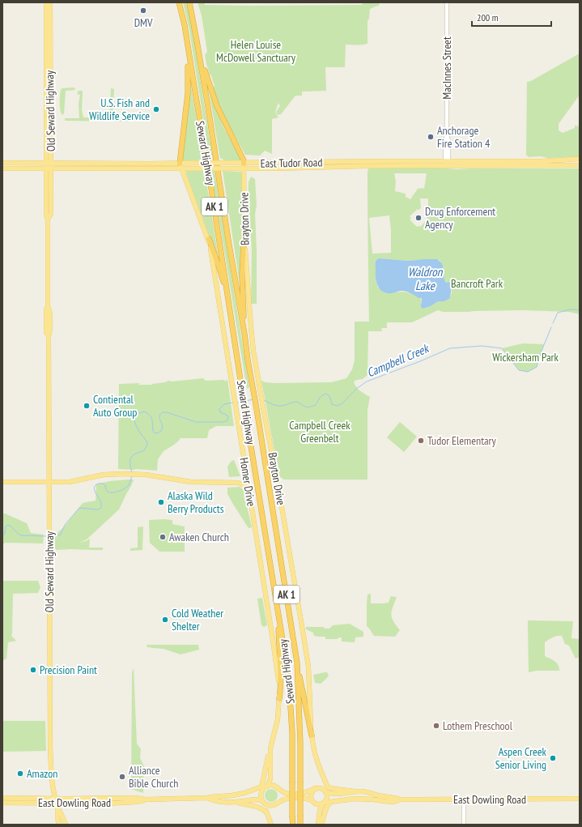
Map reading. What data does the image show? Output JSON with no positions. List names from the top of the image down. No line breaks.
{"streets":{"highway":["Seward Highway","AK 1"],"main road":["Old Seward Highway","East Tudor Road","Brayton Drive","Homer Drive","East Dowling Road"],"street":["MacInnes Street"]},"crossings":[["MacInnes Street","East Tudor Road"],["Old Seward Highway","East Tudor Road"],["Old Seward Highway","East Dowling Road"],["East Tudor Road","Brayton Drive"],["East Tudor Road","Homer Drive"],["Brayton Drive","East Dowling Road"],["Homer Drive","East Dowling Road"]],"water":["Waldron Lake","Campbell Creek"],"parks":["Helen Louise McDowell Sanctuary","Bancroft Park","Wickersham Park","Campbell Creek Greenbelt"],"places":["DMV","U.S. Fish and Wildlife Service","Anchorage Fire Station 4","Drug Enforcement Agency","Contiental Auto Group","Tudor Elementary","Alaska Wild Berry Products","Awaken Church","Cold Weather Shelter","Precision Paint","Lothem Preschool","Aspen Creek Senior Living","Amazon","Alliance Bible Church"],"scale_bar":"200 m"}
